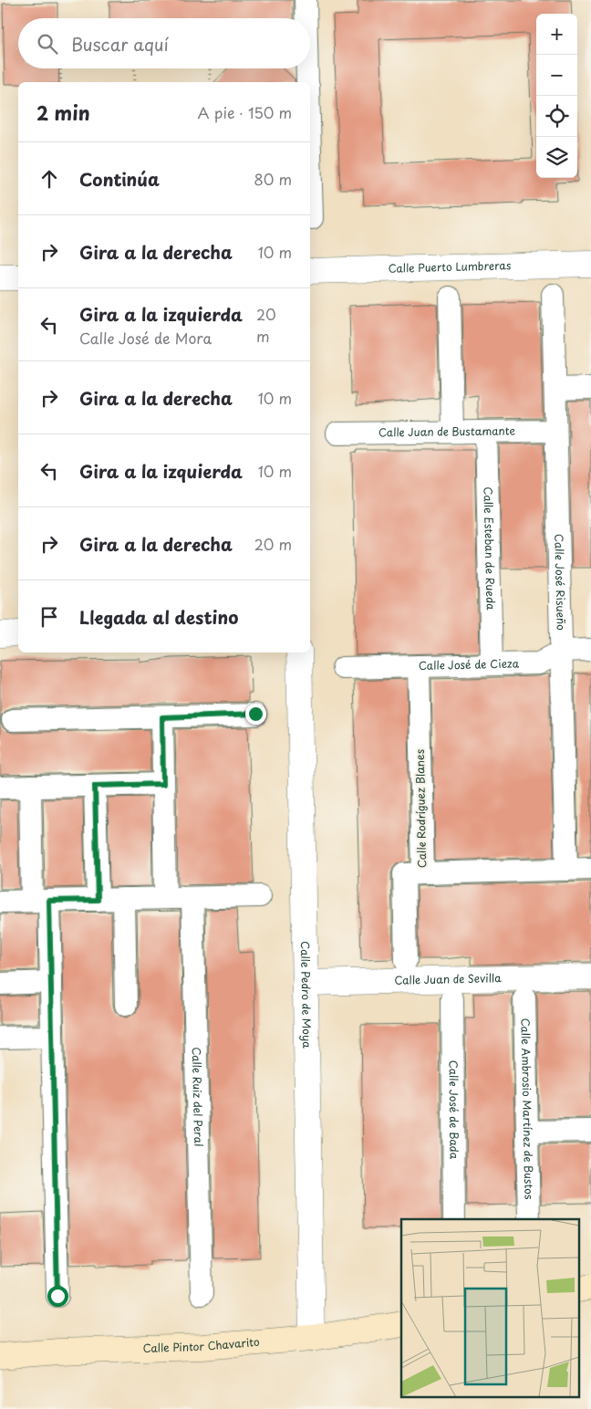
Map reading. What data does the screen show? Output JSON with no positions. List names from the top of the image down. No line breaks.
{"streets":{"main road":["Calle Pintor Chavarito"],"street":["Calle Puerto Lumbreras","Calle Juan de Bustamante","Calle Esteban de Rueda","Calle José Risueño","Calle José de Cieza","Calle Rodríguez Blanes","Calle Juan de Sevilla","Calle Pedro de Moya","Calle Ruiz del Peral","Calle Ambrosio Martínez de Bustos","Calle José de Bada"]},"crossings":[["Calle Juan de Bustamante","Calle Esteban de Rueda"],["Calle Juan de Bustamante","Calle José Risueño"],["Calle Esteban de Rueda","Calle José de Cieza"],["Calle José Risueño","Calle José de Cieza"],["Calle José de Cieza","Calle Rodríguez Blanes"],["Calle Juan de Sevilla","Calle Pedro de Moya"],["Calle Pedro de Moya","Calle Pintor Chavarito"]],"page":{"map_buttons":["+","−"],"search":"Buscar aquí","heading":["2 min","A pie · 150 m"],"list":[["Continúa","80 m"],["Gira a la derecha","10 m"],["Gira a la izquierda","Calle José de Mora","20 m"],["Gira a la derecha","10 m"],["Gira a la izquierda","10 m"],["Gira a la derecha","20 m"],"Llegada al destino"]}}
